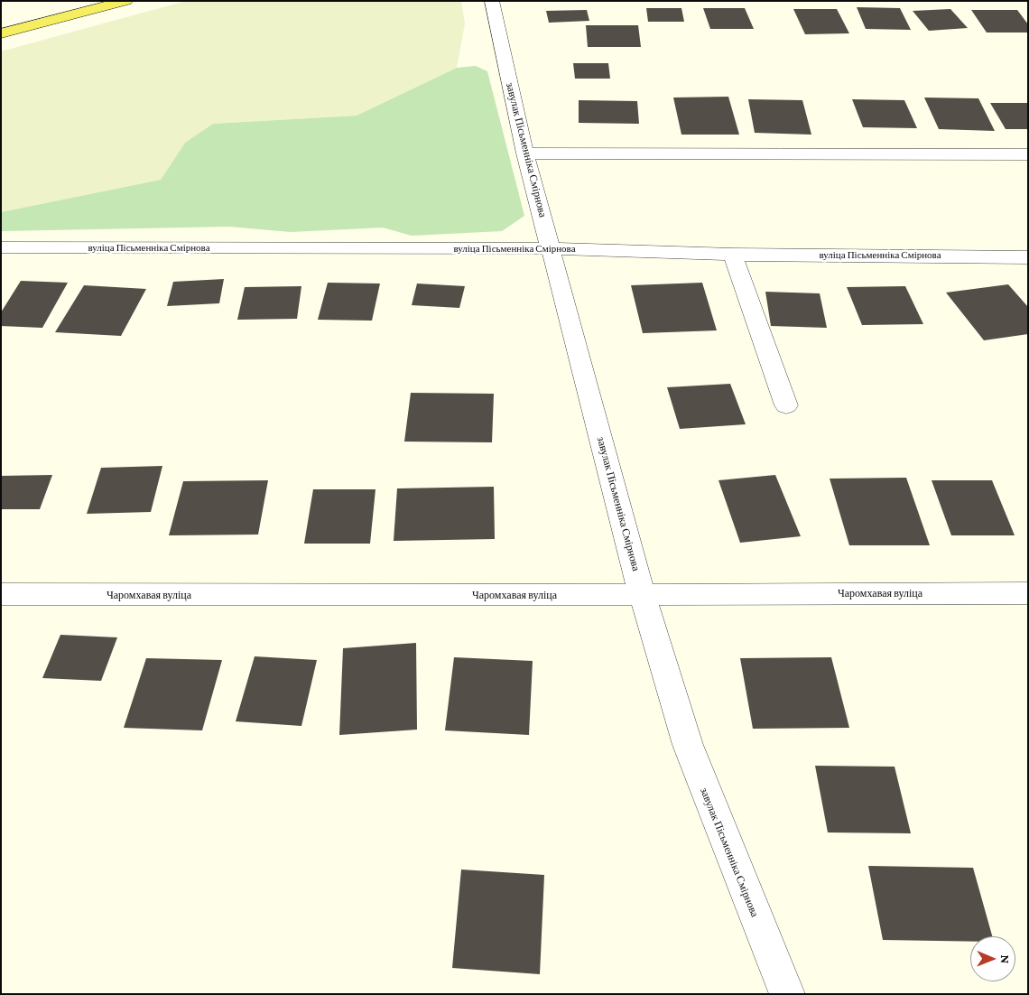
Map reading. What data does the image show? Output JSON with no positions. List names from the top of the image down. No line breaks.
{"streets":{"street":["завулак Пісьменніка Смірнова","вуліца Пісьменніка Смірнова","Чаромхавая вуліца"]},"crossings":[["завулак Пісьменніка Смірнова","вуліца Пісьменніка Смірнова"],["завулак Пісьменніка Смірнова","Чаромхавая вуліца"]],"north":"right"}
